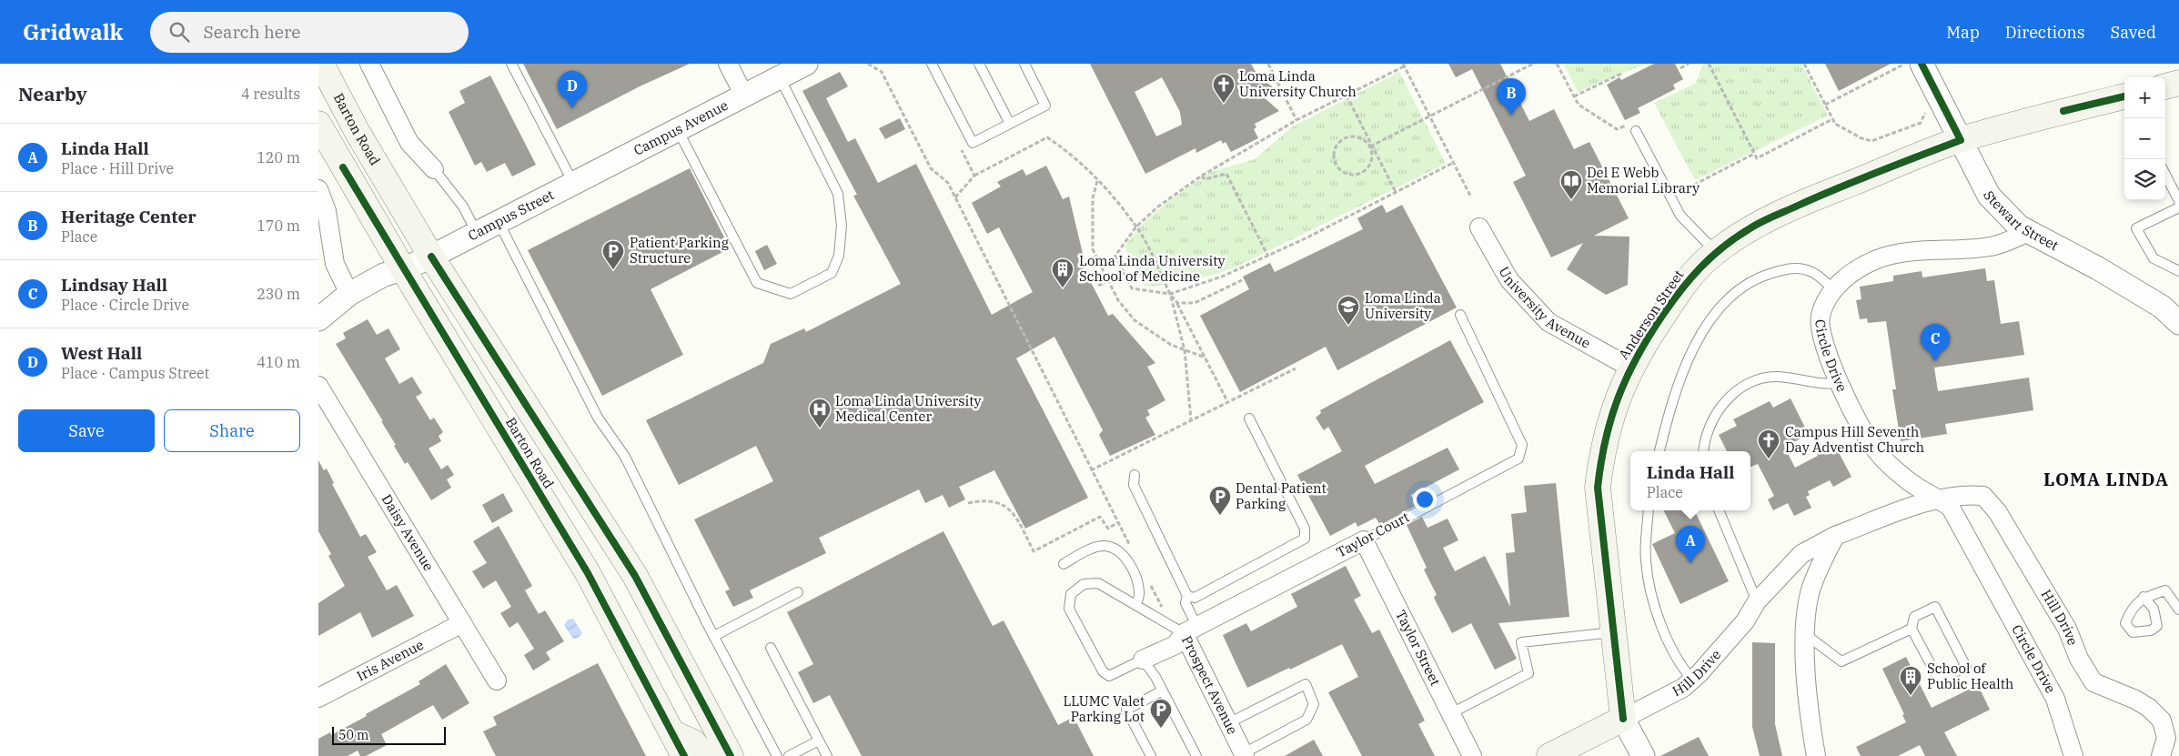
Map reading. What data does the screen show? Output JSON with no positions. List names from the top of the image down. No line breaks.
{"streets":{"main road":["Barton Road","Anderson Street"],"street":["Campus Avenue","Campus Street","Stewart Street","University Avenue","Circle Drive","Daisy Avenue","Taylor Court","Hill Drive","Taylor Street","Iris Avenue","Prospect Avenue"]},"crossings":[["Campus Avenue","Campus Street"],["Barton Road","Campus Street"],["Stewart Street","Anderson Street"],["Stewart Street","Circle Drive"],["University Avenue","Anderson Street"],["Anderson Street","Hill Drive"],["Circle Drive","Hill Drive"],["Daisy Avenue","Iris Avenue"],["Taylor Court","Taylor Street"],["Taylor Court","Prospect Avenue"]],"districts":["LOMA LINDA"],"places":{"church":["Loma Linda University Church","Campus Hill Seventh Day Adventist Church"],"library":["Del E Webb Memorial Library"],"parking":["Patient Parking Structure","Dental Patient Parking","LLUMC Valet Parking Lot"],"building":["Loma Linda University School of Medicine","School of Public Health"],"school or university":["Loma Linda University"],"hospital":["Loma Linda University Medical Center"]},"scale_bar":"50 m","page":{"header":"Gridwalk","search":"Search here","nav":["Map","Directions","Saved"],"heading":["Nearby","4 results"],"pins":["D","B","C","A"],"map_buttons":["+","−"],"list":[{"mark":"A","name":"Linda Hall","note":"Place · Hill Drive","value":"120 m"},{"mark":"B","name":"Heritage Center","note":"Place","value":"170 m"},{"mark":"C","name":"Lindsay Hall","note":"Place · Circle Drive","value":"230 m"},{"mark":"D","name":"West Hall","note":"Place · Campus Street","value":"410 m"}],"buttons":["Save","Share"],"popup":["Linda Hall","Place"],"scale":"50 m"}}
